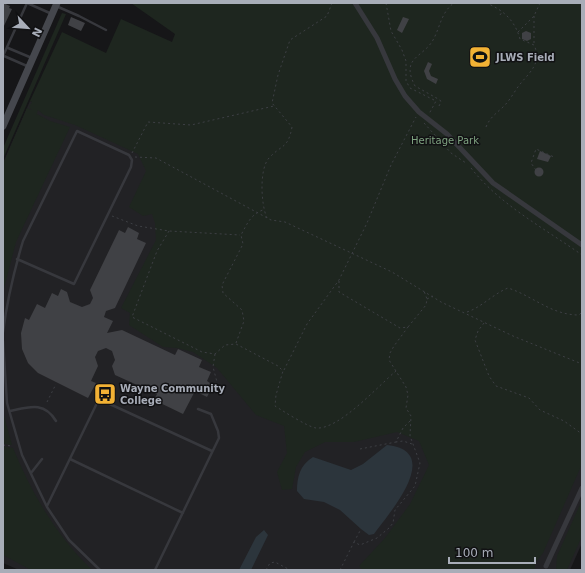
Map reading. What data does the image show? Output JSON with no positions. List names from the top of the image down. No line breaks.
{"parks":["Heritage Park"],"places":{"sports":["JLWS Field"],"bus stop":["Wayne Community College"]},"scale_bar":"100 m","north":"bottom right"}
